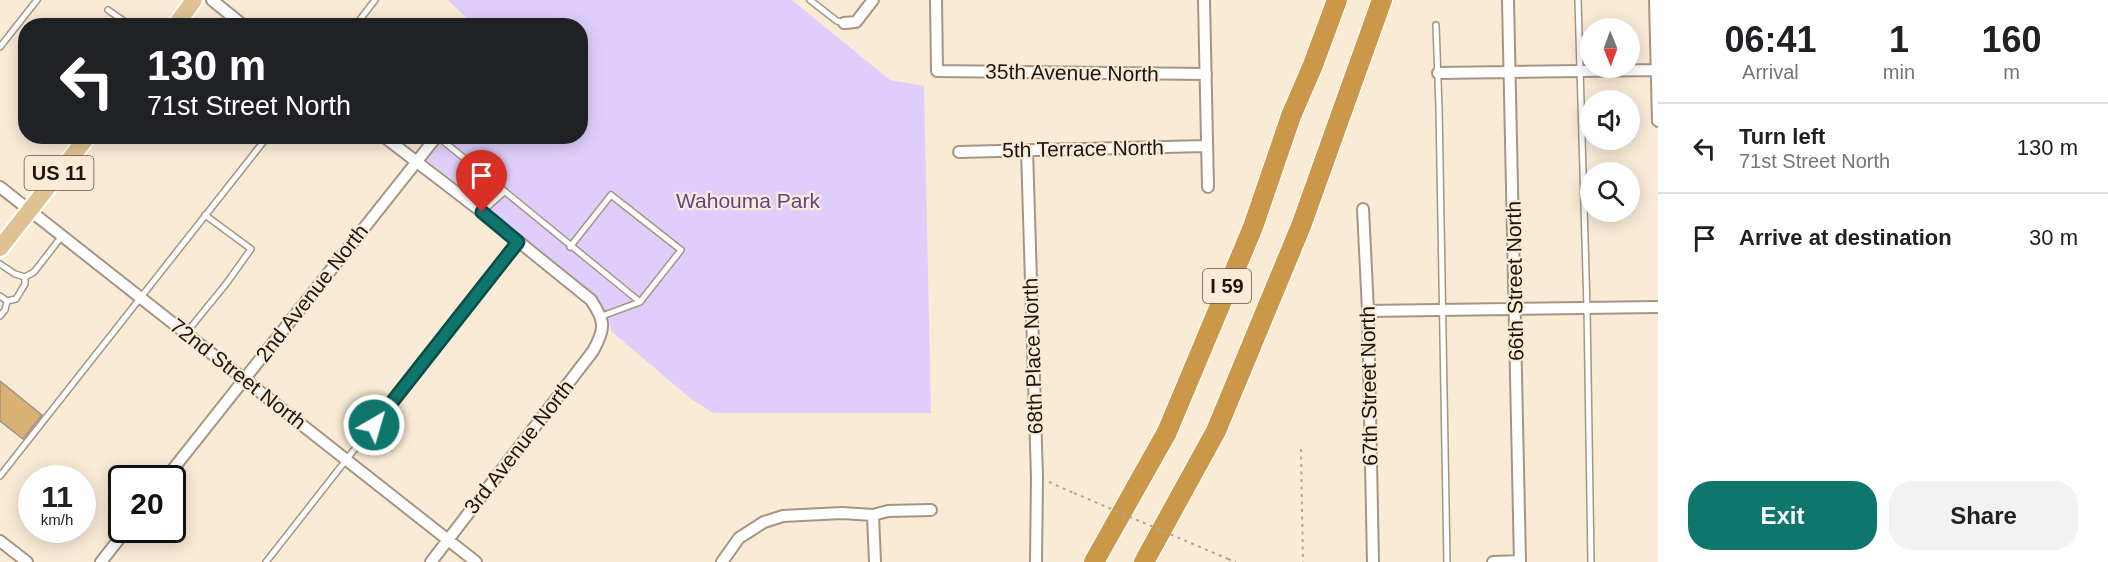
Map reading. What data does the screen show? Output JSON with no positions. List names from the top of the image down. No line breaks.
{"streets":{"highway":["I 59"],"main road":["US 11"],"street":["35th Avenue North","5th Terrace North","66th Street North","2nd Avenue North","68th Place North","72nd Street North","67th Street North","3rd Avenue North"]},"crossings":[["5th Terrace North","68th Place North"],["US 11","72nd Street North"],["2nd Avenue North","72nd Street North"],["72nd Street North","3rd Avenue North"]],"parks":["Wahouma Park"],"north":"bottom","page":{"eta":["06:41","Arrival","1","min","160","m"],"turn":["130 m","71st Street North"],"list":[{"name":"Turn left","note":"71st Street North","value":"130 m"},{"name":"Arrive at destination","value":"30 m"}],"speed":"11 km/h","limit":"20","buttons":["Exit","Share"]}}
